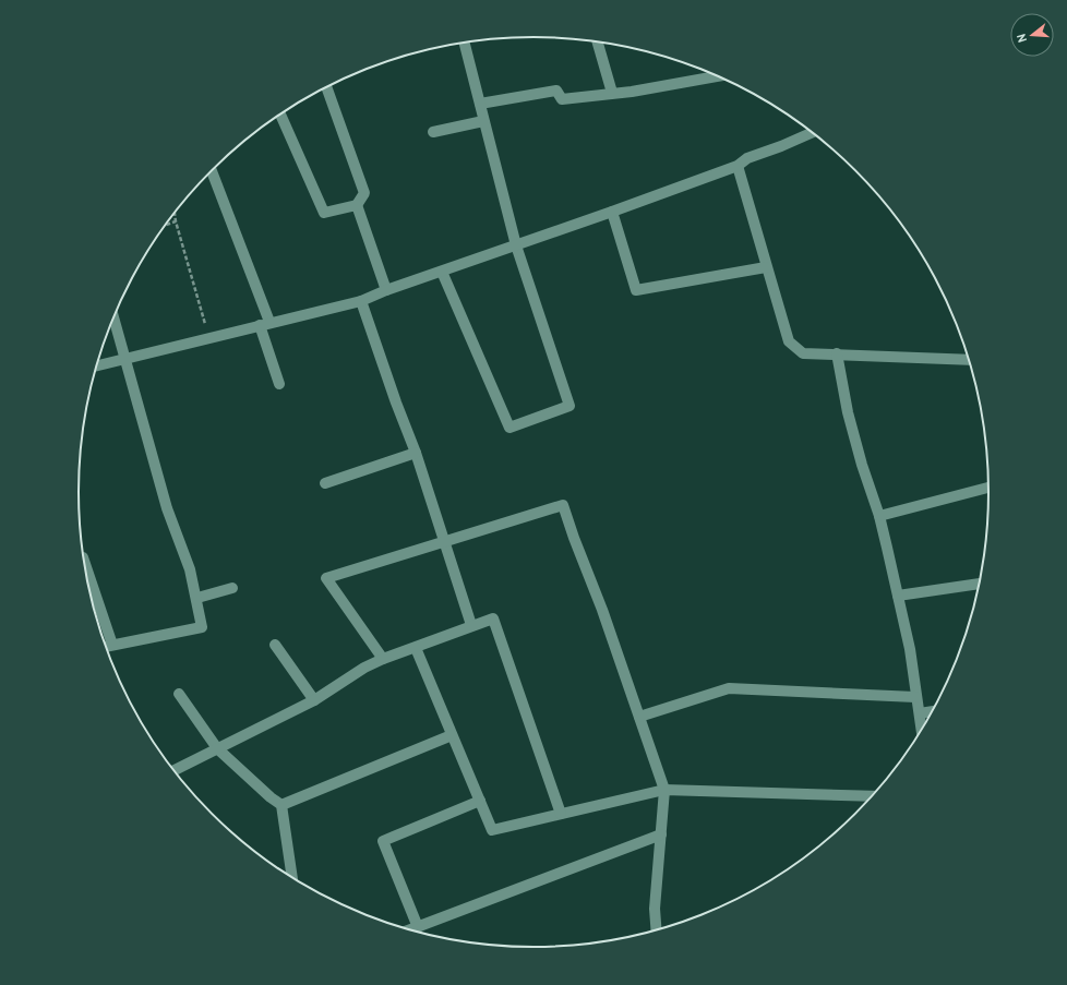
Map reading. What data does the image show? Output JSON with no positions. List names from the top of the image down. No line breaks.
{"north":"left"}
